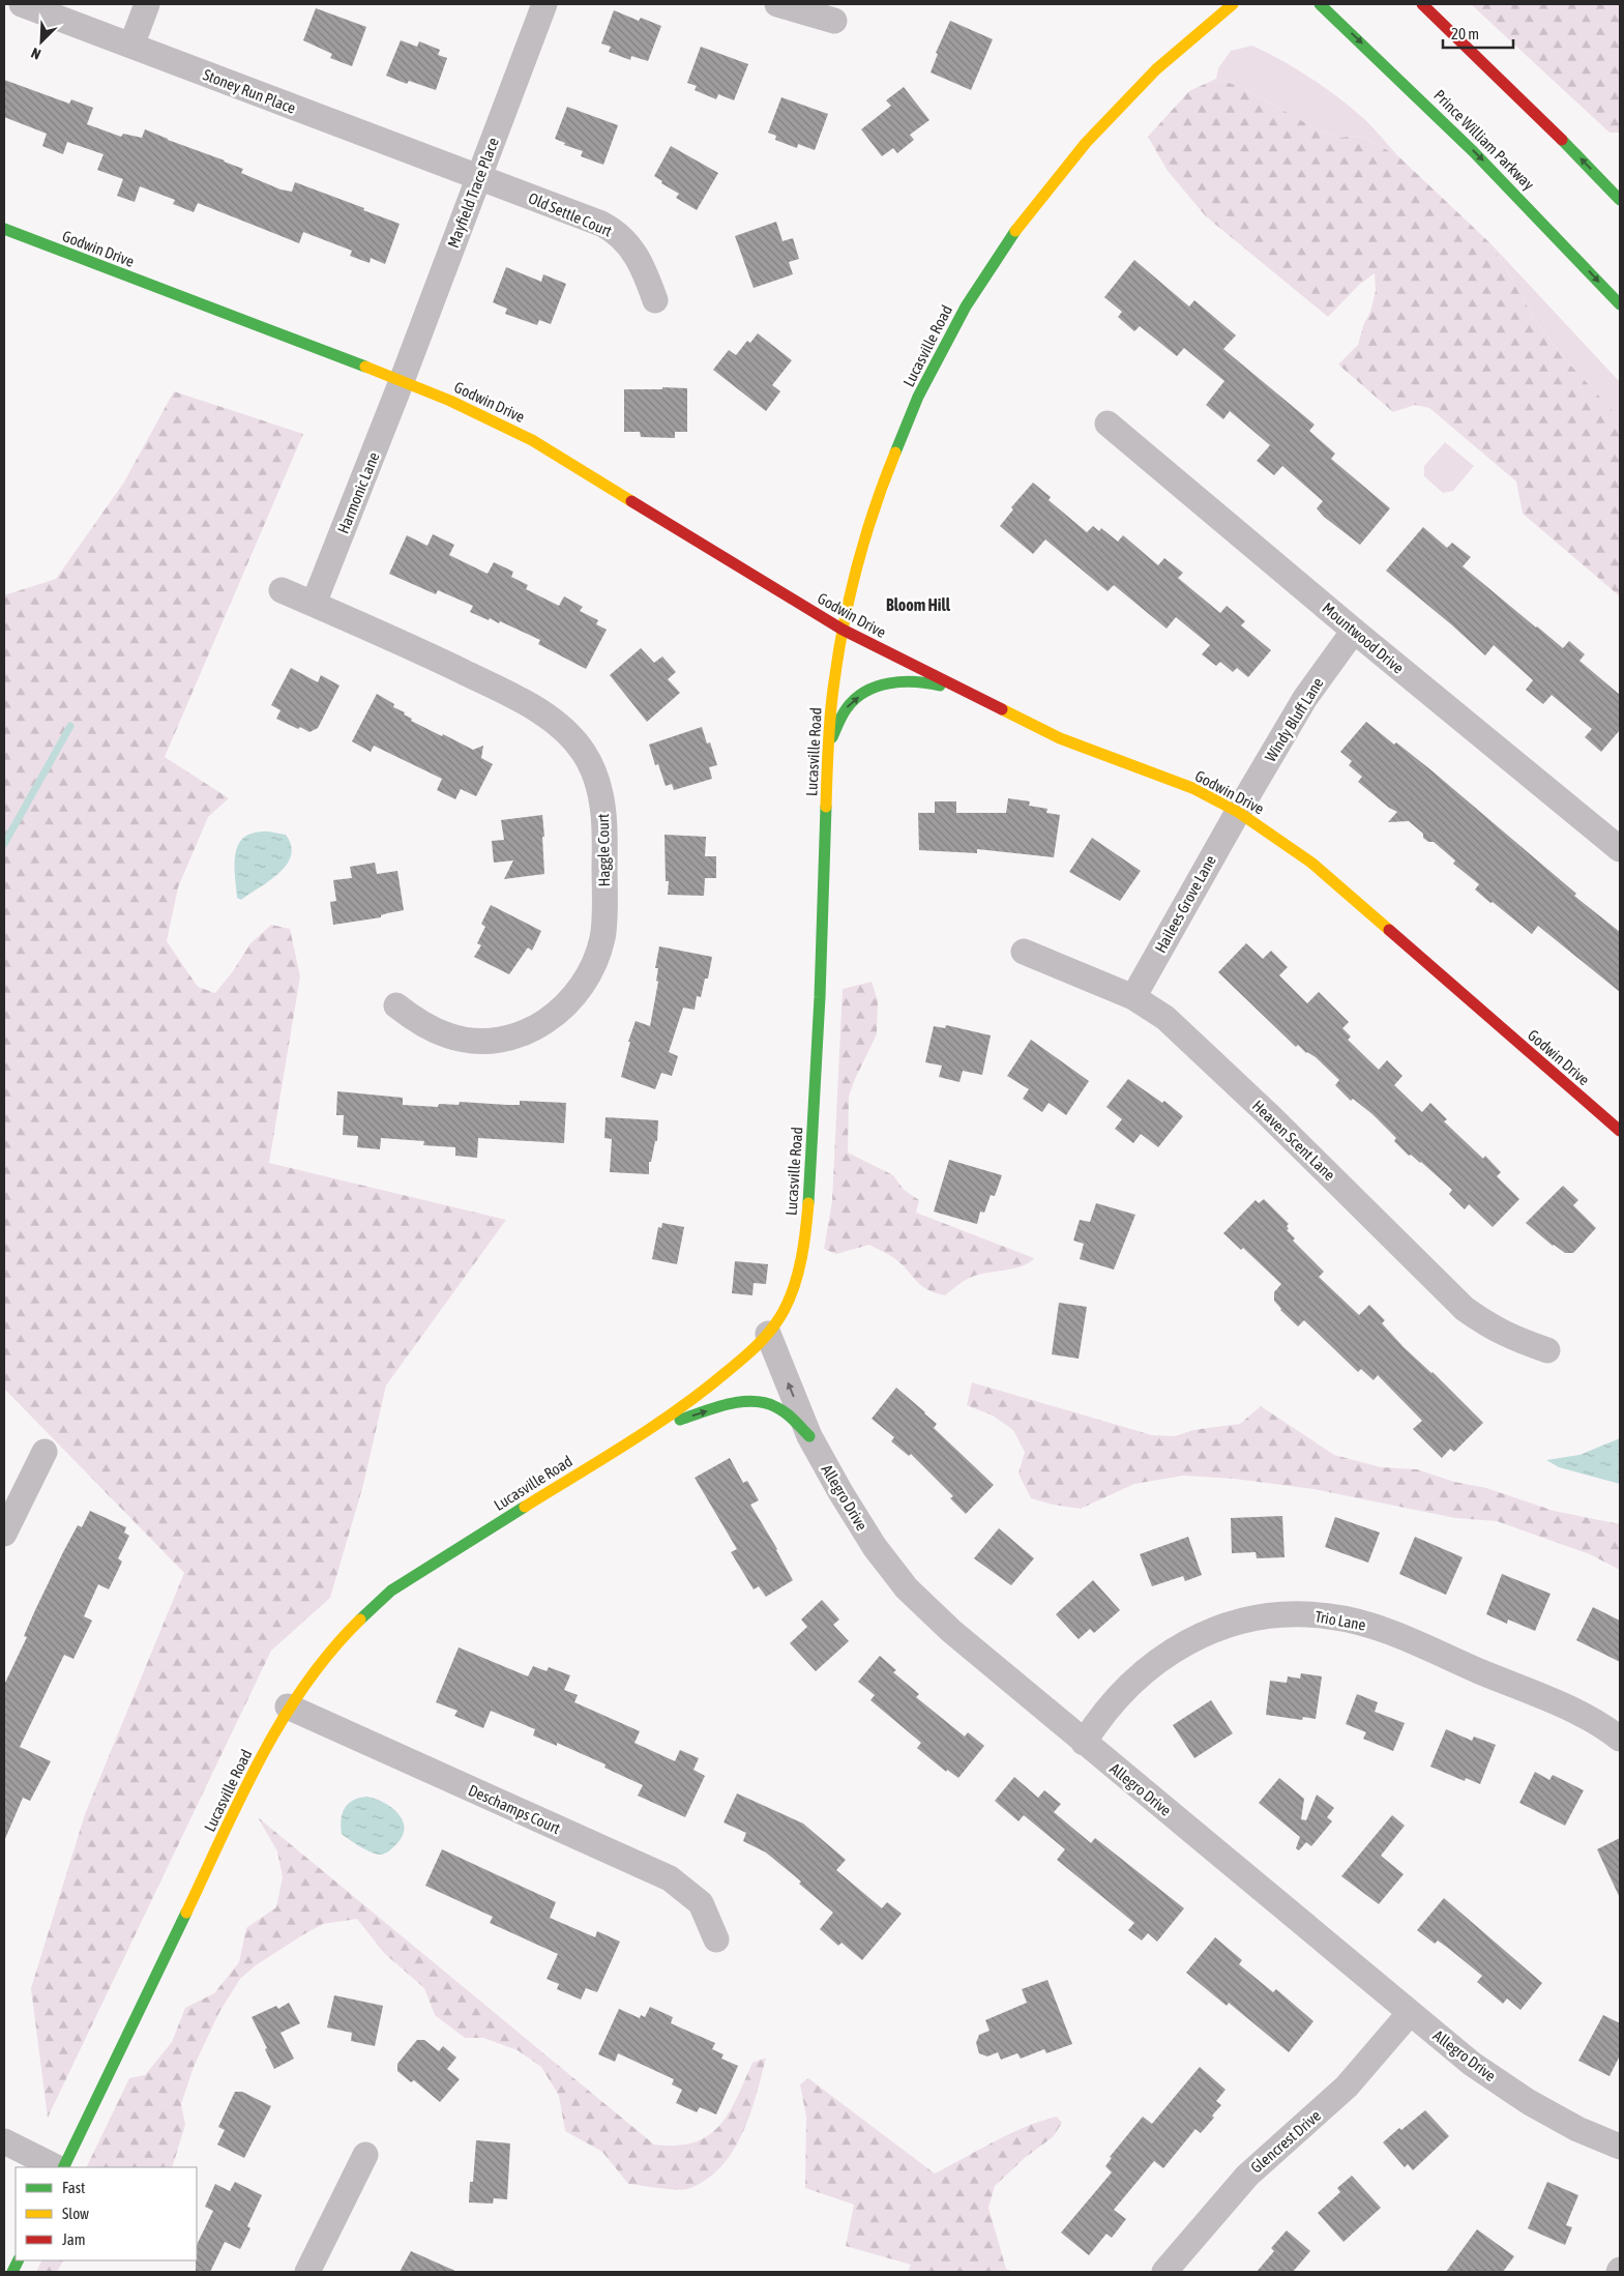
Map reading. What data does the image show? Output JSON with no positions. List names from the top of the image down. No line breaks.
{"streets":{"main road":["Prince William Parkway","Godwin Drive","Lucasville Road"],"street":["Stoney Run Place","Mayfield Trace Place","Old Settle Court","Harmonic Lane","Mountwood Drive","Windy Bluff Lane","Haggle Court","Hailees Grove Lane","Heaven Scent Lane","Allegro Drive","Trio Lane","Deschamps Court","Glencrest Drive"]},"crossings":[["Stoney Run Place","Mayfield Trace Place"],["Stoney Run Place","Old Settle Court"],["Mayfield Trace Place","Old Settle Court"],["Mayfield Trace Place","Godwin Drive"],["Mayfield Trace Place","Harmonic Lane"],["Godwin Drive","Lucasville Road"],["Godwin Drive","Harmonic Lane"],["Godwin Drive","Windy Bluff Lane"],["Godwin Drive","Hailees Grove Lane"],["Lucasville Road","Allegro Drive"],["Lucasville Road","Deschamps Court"],["Harmonic Lane","Haggle Court"],["Mountwood Drive","Windy Bluff Lane"],["Windy Bluff Lane","Hailees Grove Lane"],["Hailees Grove Lane","Heaven Scent Lane"],["Allegro Drive","Trio Lane"],["Allegro Drive","Glencrest Drive"]],"districts":["Bloom Hill"],"legend":["Fast","Slow","Jam"],"scale_bar":"20 m","north":"bottom left"}
